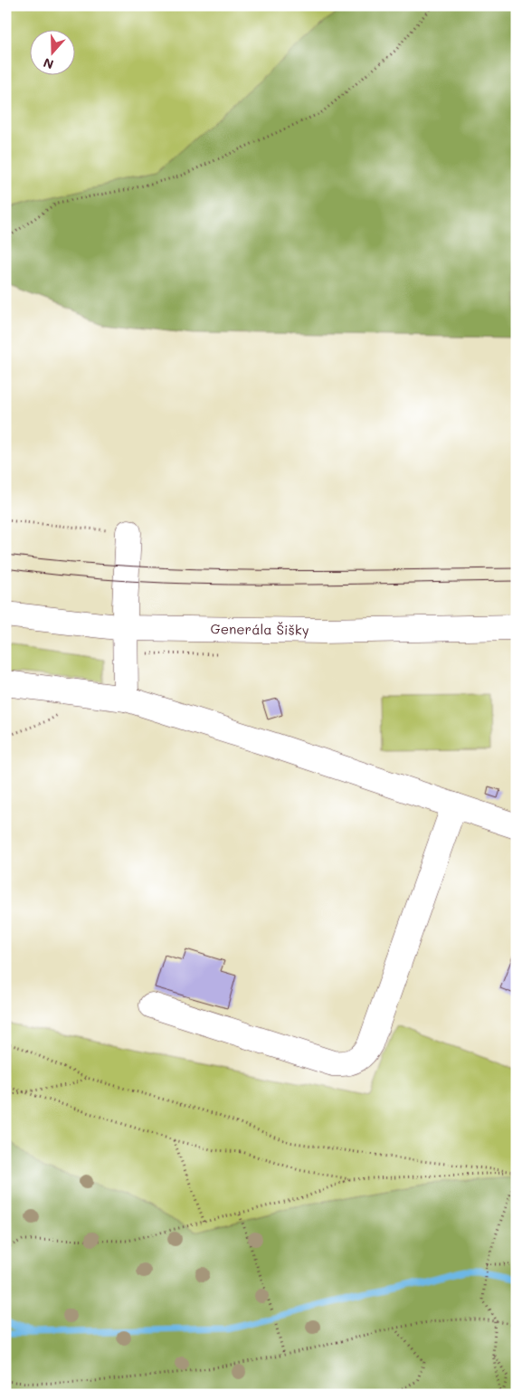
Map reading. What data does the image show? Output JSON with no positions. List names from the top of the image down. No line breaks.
{"streets":{"main road":["Generála Šišky"]},"north":"bottom"}
